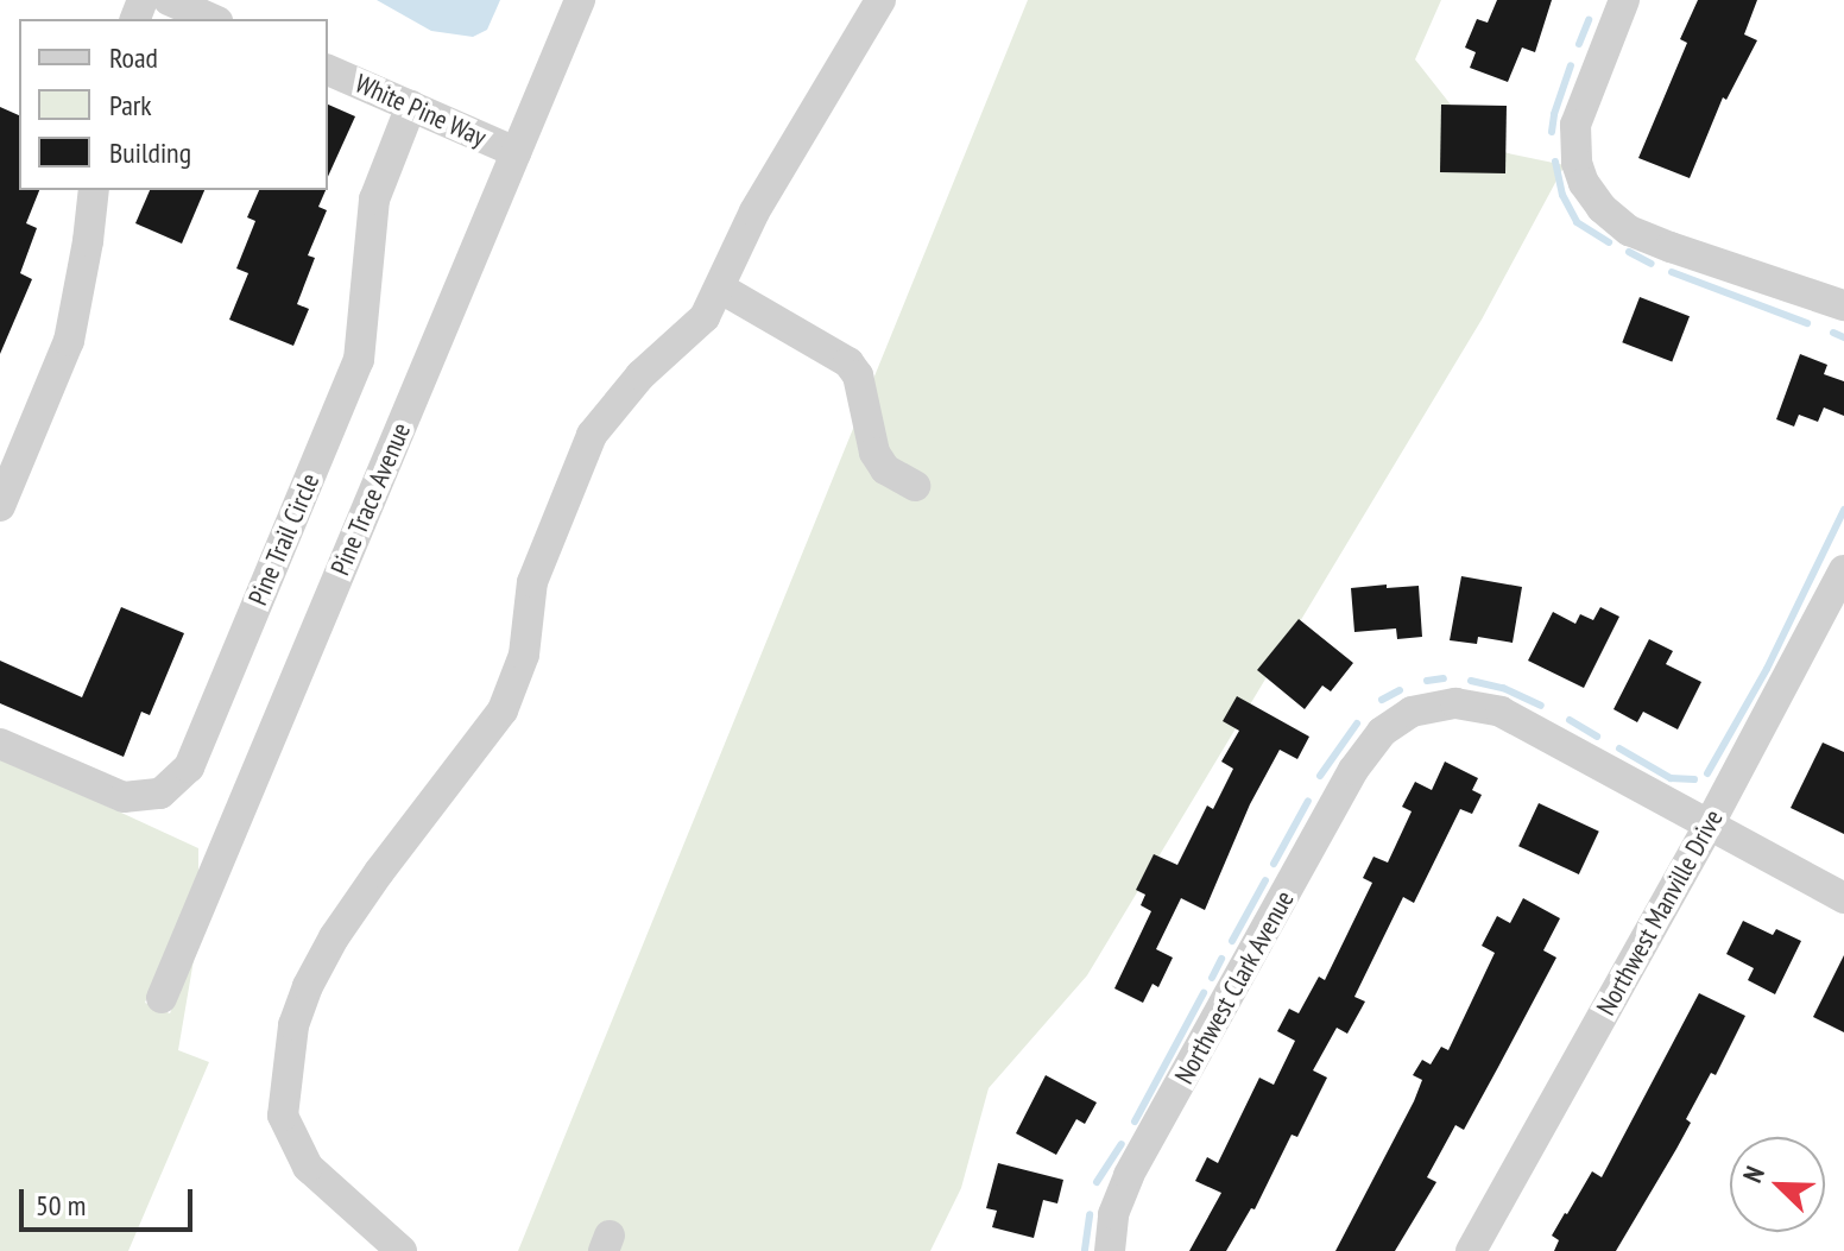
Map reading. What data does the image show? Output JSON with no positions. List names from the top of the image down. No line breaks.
{"streets":{"street":["White Pine Way","Pine Trace Avenue","Pine Trail Circle","Northwest Manville Drive","Northwest Clark Avenue"]},"crossings":[["White Pine Way","Pine Trace Avenue"],["White Pine Way","Pine Trail Circle"],["Northwest Manville Drive","Northwest Clark Avenue"]],"legend":["Road","Park","Building"],"scale_bar":"50 m","north":"top left"}
